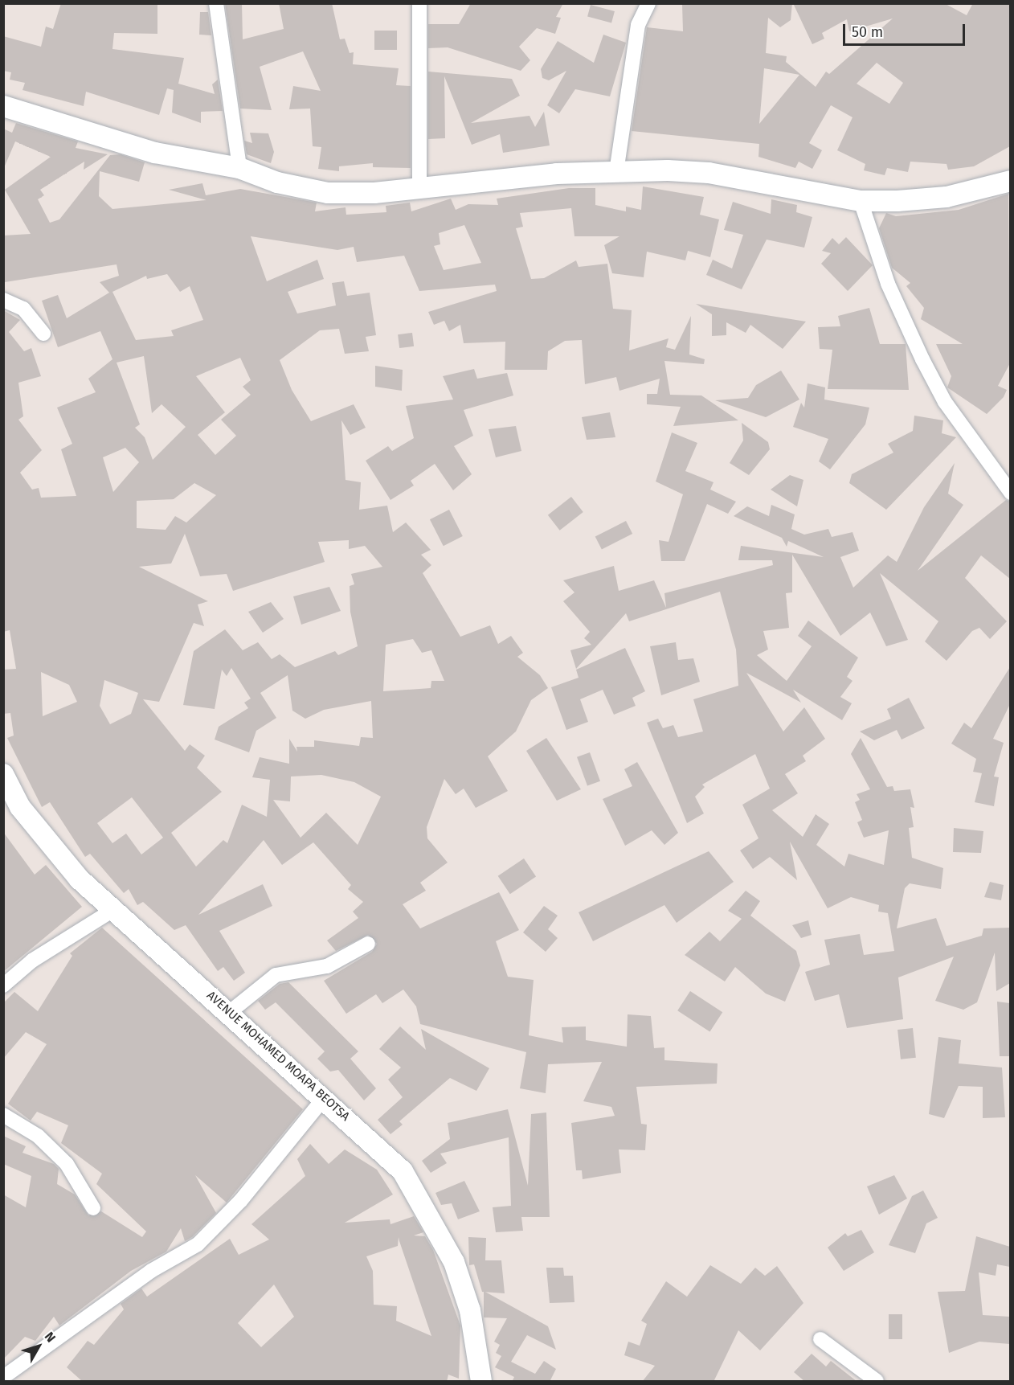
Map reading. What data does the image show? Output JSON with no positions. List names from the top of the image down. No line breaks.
{"streets":{"street":["AVENUE MOHAMED MOAPA BEOTSA"]},"scale_bar":"50 m","north":"top right"}
